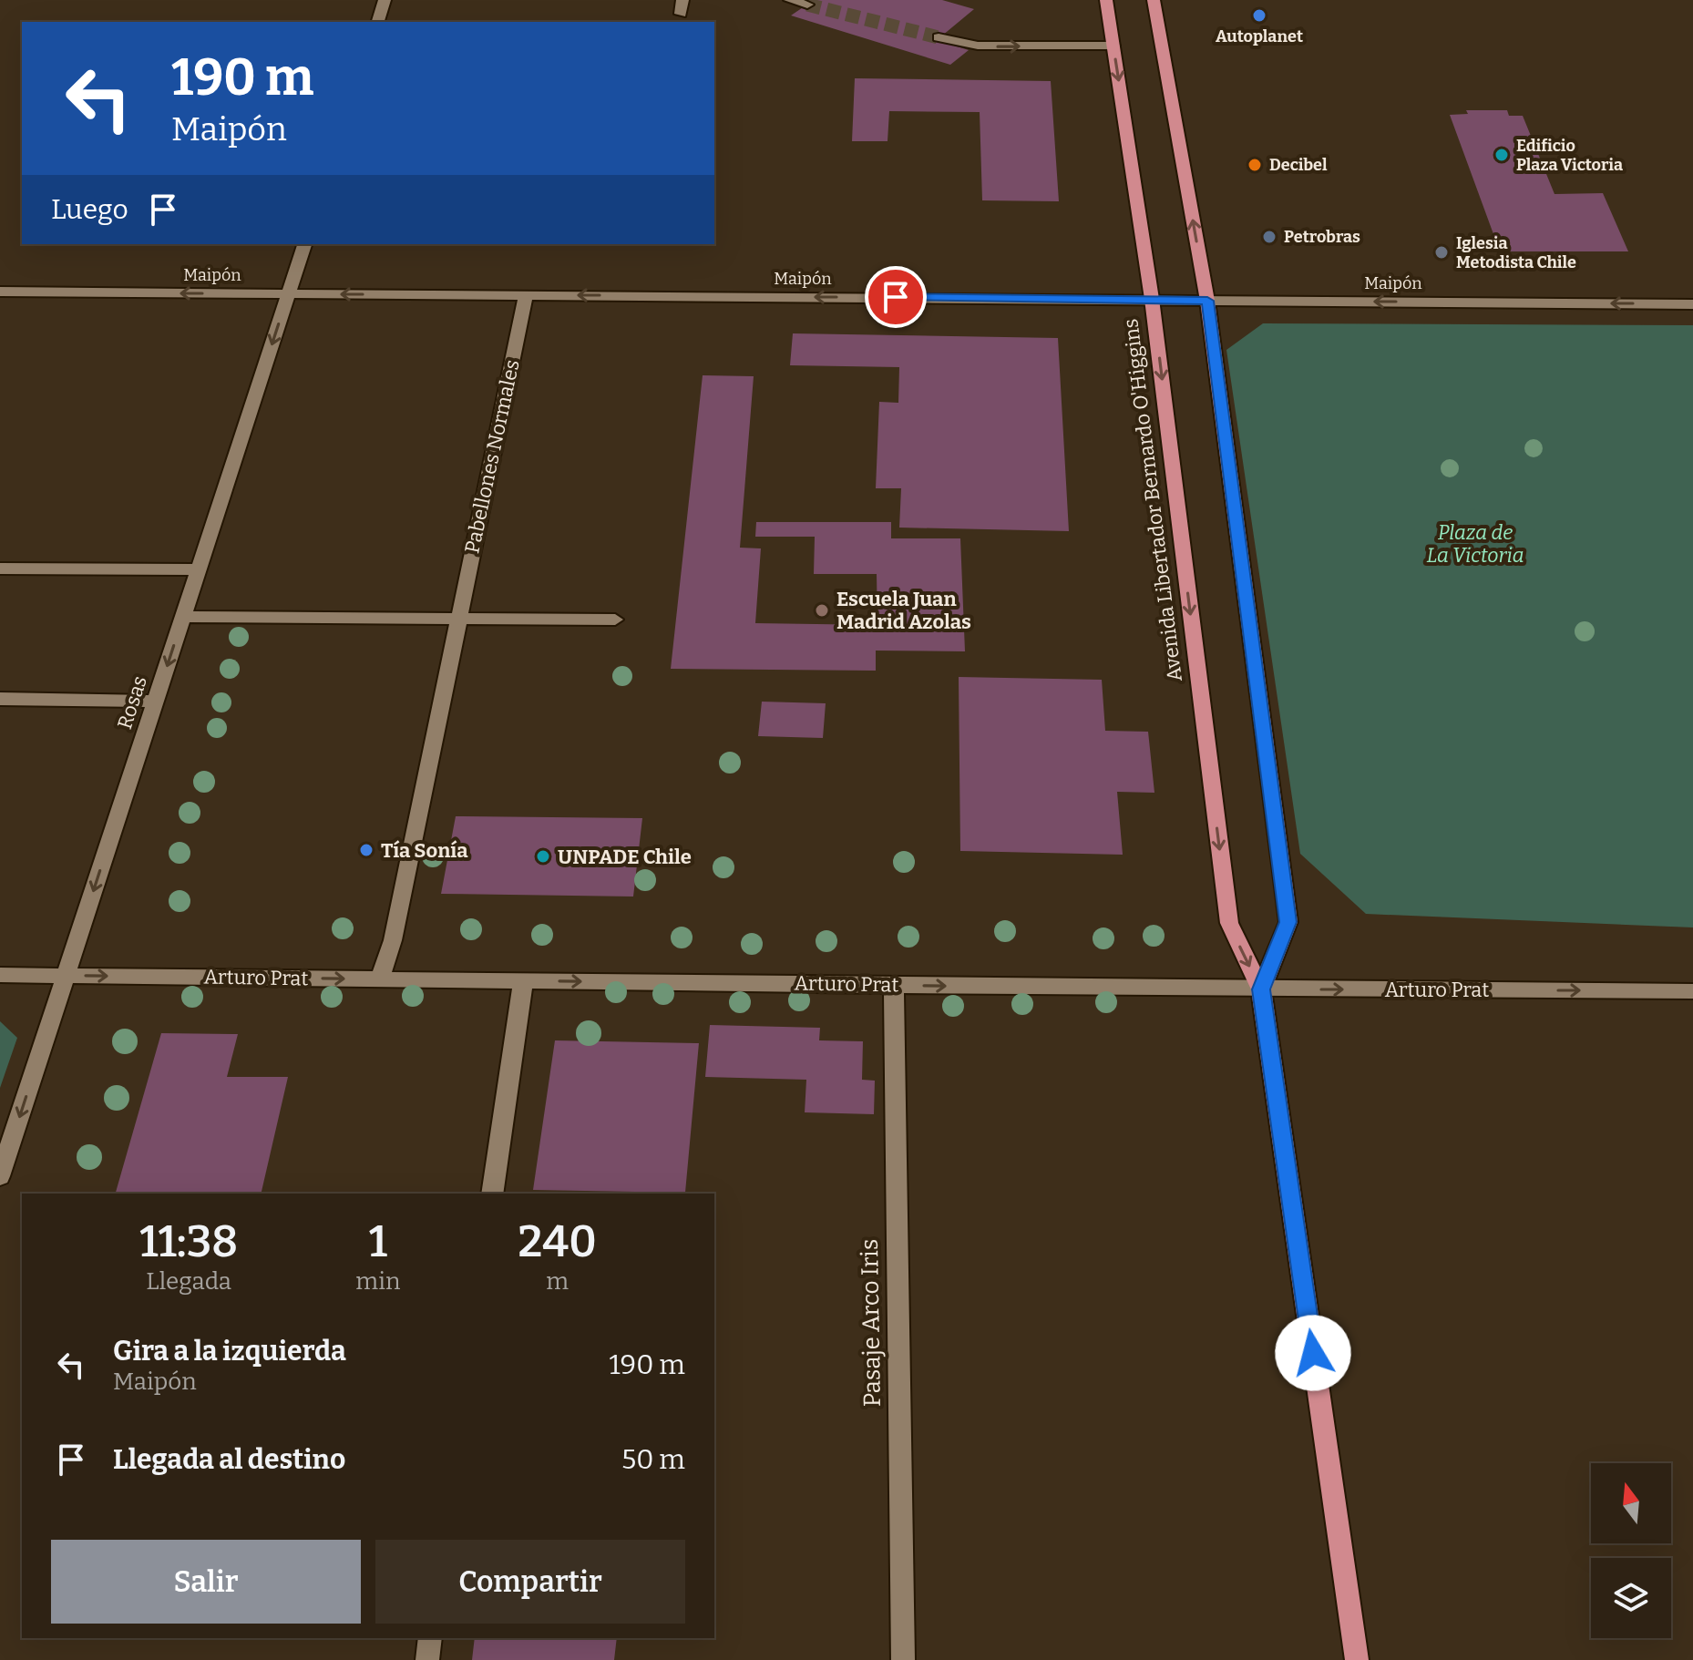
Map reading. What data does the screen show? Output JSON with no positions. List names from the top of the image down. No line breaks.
{"streets":{"main road":["Avenida Libertador Bernardo O'Higgins"],"street":["Maipón","Pabellones Normales","Rosas","Arturo Prat","Pasaje Arco Iris"]},"crossings":[["Maipón","Pabellones Normales"],["Maipón","Avenida Libertador Bernardo O'Higgins"],["Maipón","Rosas"],["Pabellones Normales","Arturo Prat"],["Avenida Libertador Bernardo O'Higgins","Arturo Prat"],["Rosas","Arturo Prat"],["Arturo Prat","Pasaje Arco Iris"]],"one_way":["Maipón","Rosas","Arturo Prat"],"parks":["Plaza de La Victoria"],"places":["Autoplanet","Edificio Plaza Victoria","Decibel","Petrobras","Iglesia Metodista Chile","Escuela Juan Madrid Azolas","Tía Sonía","UNPADE Chile"],"north":"top","page":{"turn":["190 m","Maipón"],"then":"Luego","eta":["11:38","Llegada","1","min","240","m"],"list":[{"name":"Gira a la izquierda","note":"Maipón","value":"190 m"},{"name":"Llegada al destino","value":"50 m"}],"buttons":["Salir","Compartir"]}}
